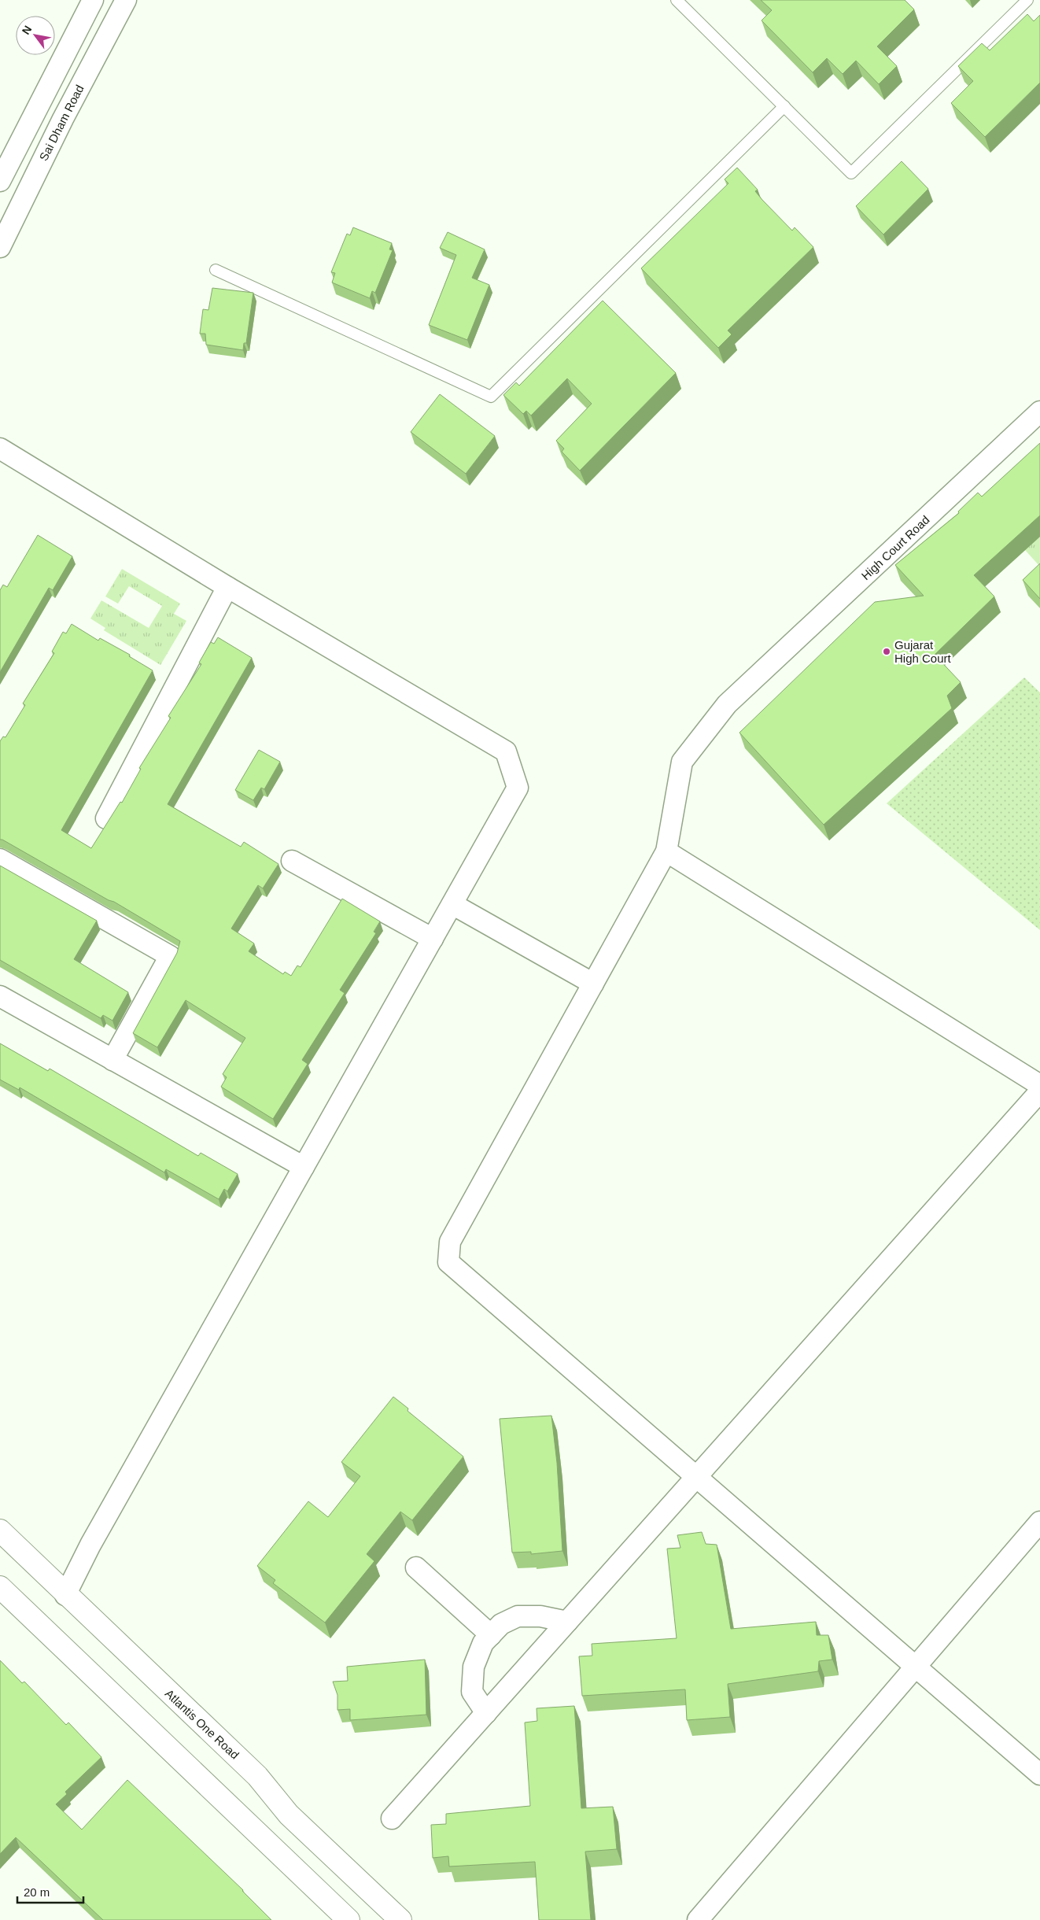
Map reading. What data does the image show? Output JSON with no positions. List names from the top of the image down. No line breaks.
{"streets":{"street":["Sai Dham Road","High Court Road","Atlantis One Road"]},"places":["Gujarat High Court"],"scale_bar":"20 m","north":"top left"}
